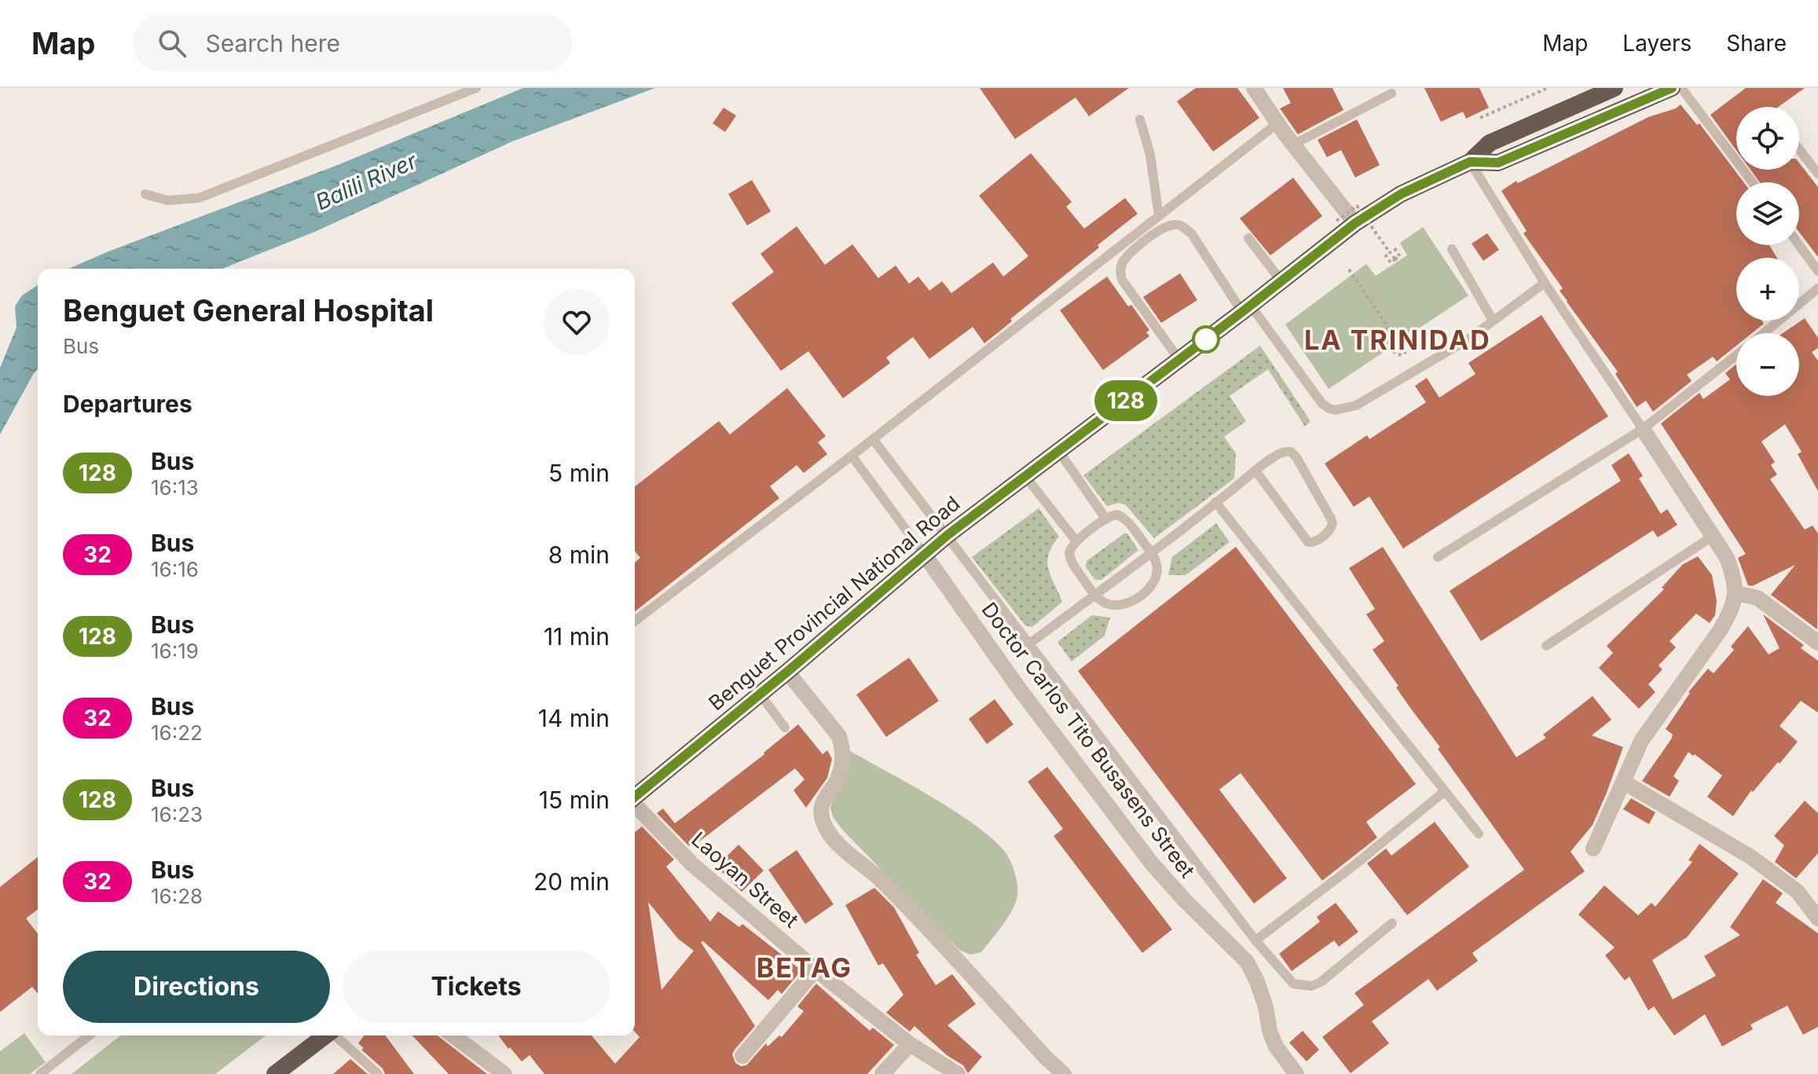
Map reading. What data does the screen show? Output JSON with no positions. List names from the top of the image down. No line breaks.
{"streets":{"highway":["Benguet Provincial National Road"],"street":["Doctor Carlos Tito Busasens Street","Laoyan Street"]},"crossings":[["Benguet Provincial National Road","Doctor Carlos Tito Busasens Street"]],"districts":["LA TRINIDAD","BETAG"],"water":["Balili River"],"lines":["bus line 128"],"page":{"header":"Map","search":"Search here","nav":["Map","Layers","Share"],"on_map":"128","map_buttons":["+","−"],"heading":[["Benguet General Hospital","Bus"],"Departures"],"list":[{"mark":"128","name":"Bus","note":"16:13","value":"5 min"},{"mark":"32","name":"Bus","note":"16:16","value":"8 min"},{"mark":"128","name":"Bus","note":"16:19","value":"11 min"},{"mark":"32","name":"Bus","note":"16:22","value":"14 min"},{"mark":"128","name":"Bus","note":"16:23","value":"15 min"},{"mark":"32","name":"Bus","note":"16:28","value":"20 min"}],"buttons":["Directions","Tickets"]}}
